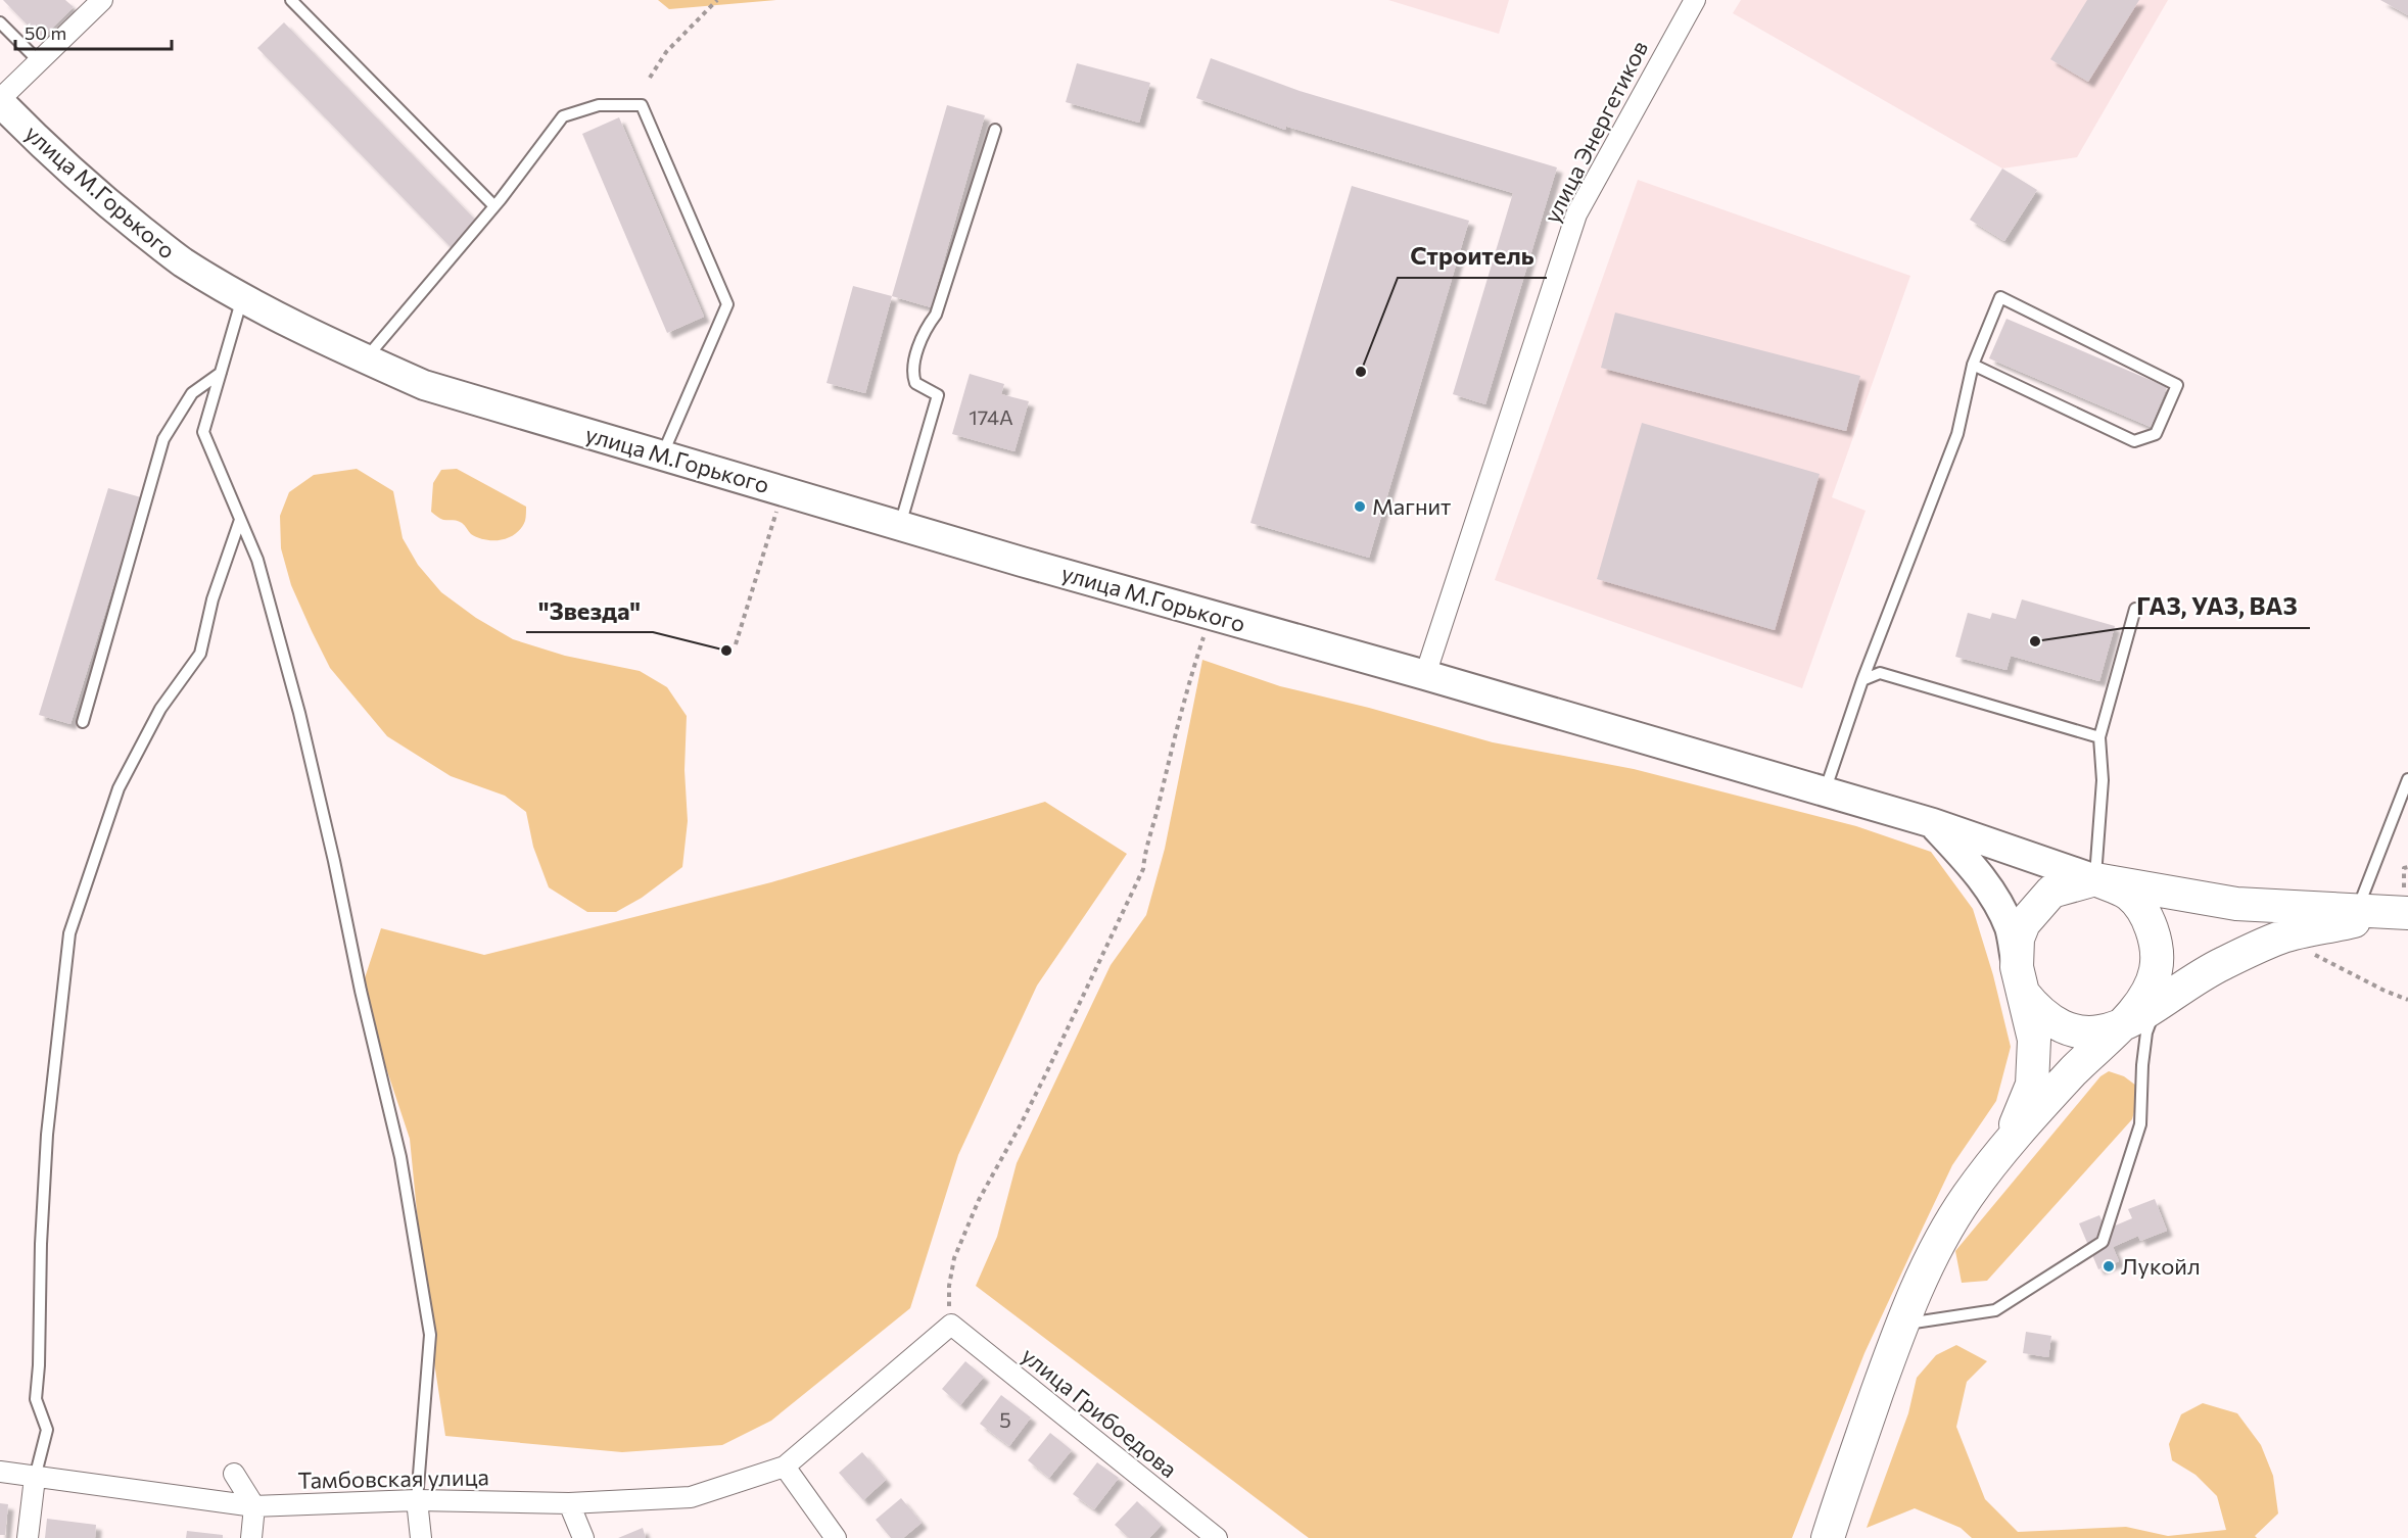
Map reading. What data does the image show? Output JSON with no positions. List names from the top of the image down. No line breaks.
{"streets":{"main road":["улица М.Горького"],"street":["улица Энергетиков","улица Грибоедова","Тамбовская улица"]},"crossings":[["улица Энергетиков","улица М.Горького"]],"places":["Строитель","Магнит","ГАЗ, УАЗ, ВАЗ","\"Звезда\"","Лукойл"],"house_numbers":["174А","5"],"scale_bar":"50 m"}
